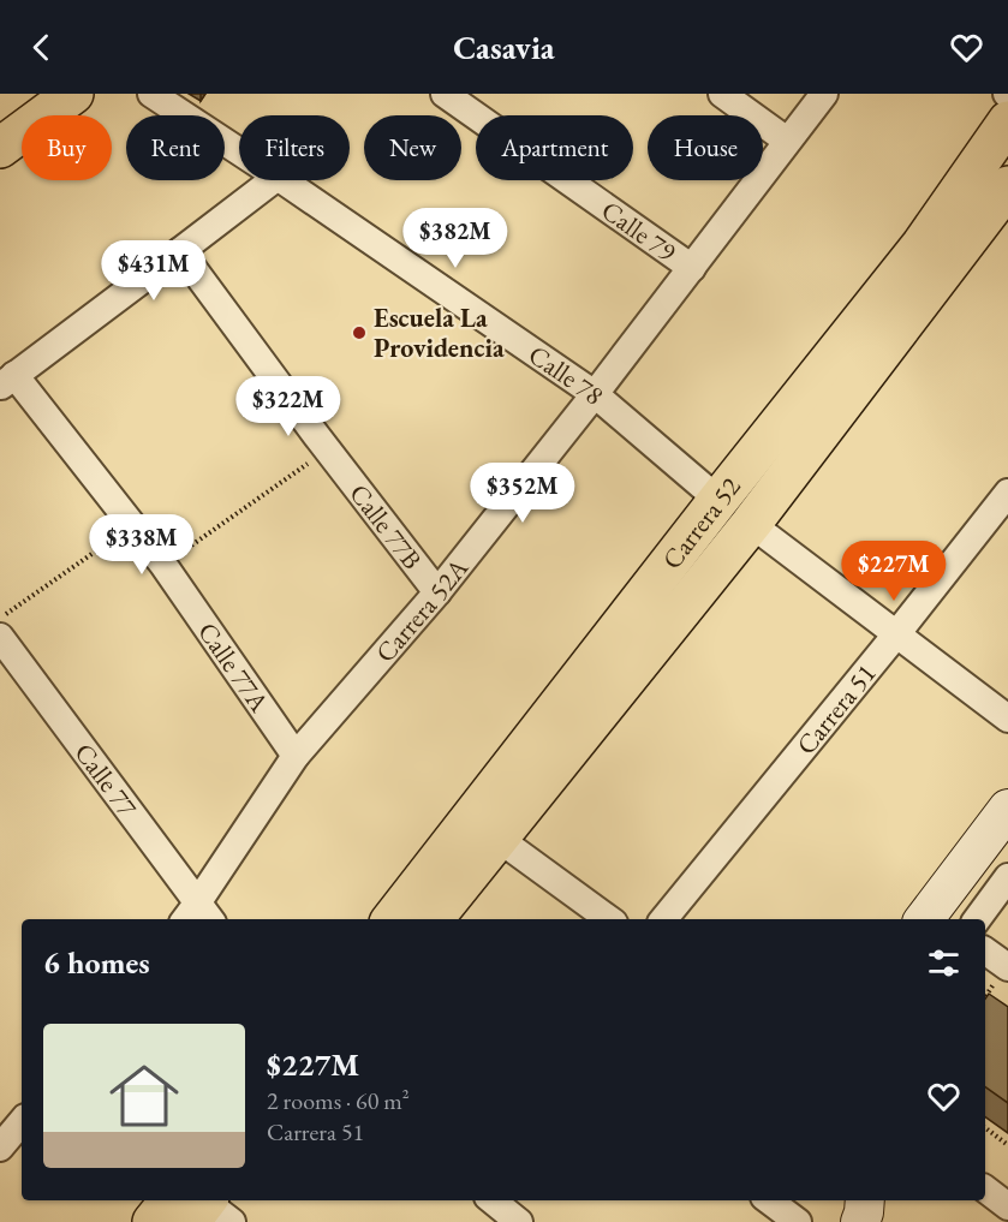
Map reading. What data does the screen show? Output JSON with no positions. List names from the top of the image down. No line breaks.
{"streets":{"main road":["Carrera 52"],"street":["Calle 79","Calle 78","Calle 77B","Carrera 52A","Calle 77A","Carrera 51","Calle 77"]},"crossings":[["Calle 79","Carrera 52A"],["Calle 78","Carrera 52"],["Calle 78","Carrera 52A"],["Calle 77B","Carrera 52A"],["Carrera 52A","Calle 77A"],["Carrera 52A","Calle 77"]],"places":["Escuela La Providencia"],"page":{"header":"Casavia","chip":["Buy","Rent","Filters","New","Apartment","House"],"price":["$382M","$431M","$322M","$352M","$338M","$227M"],"heading":"6 homes","list":[{"name":"$227M","note":"2 rooms · 60 m² · Carrera 51"}]}}
